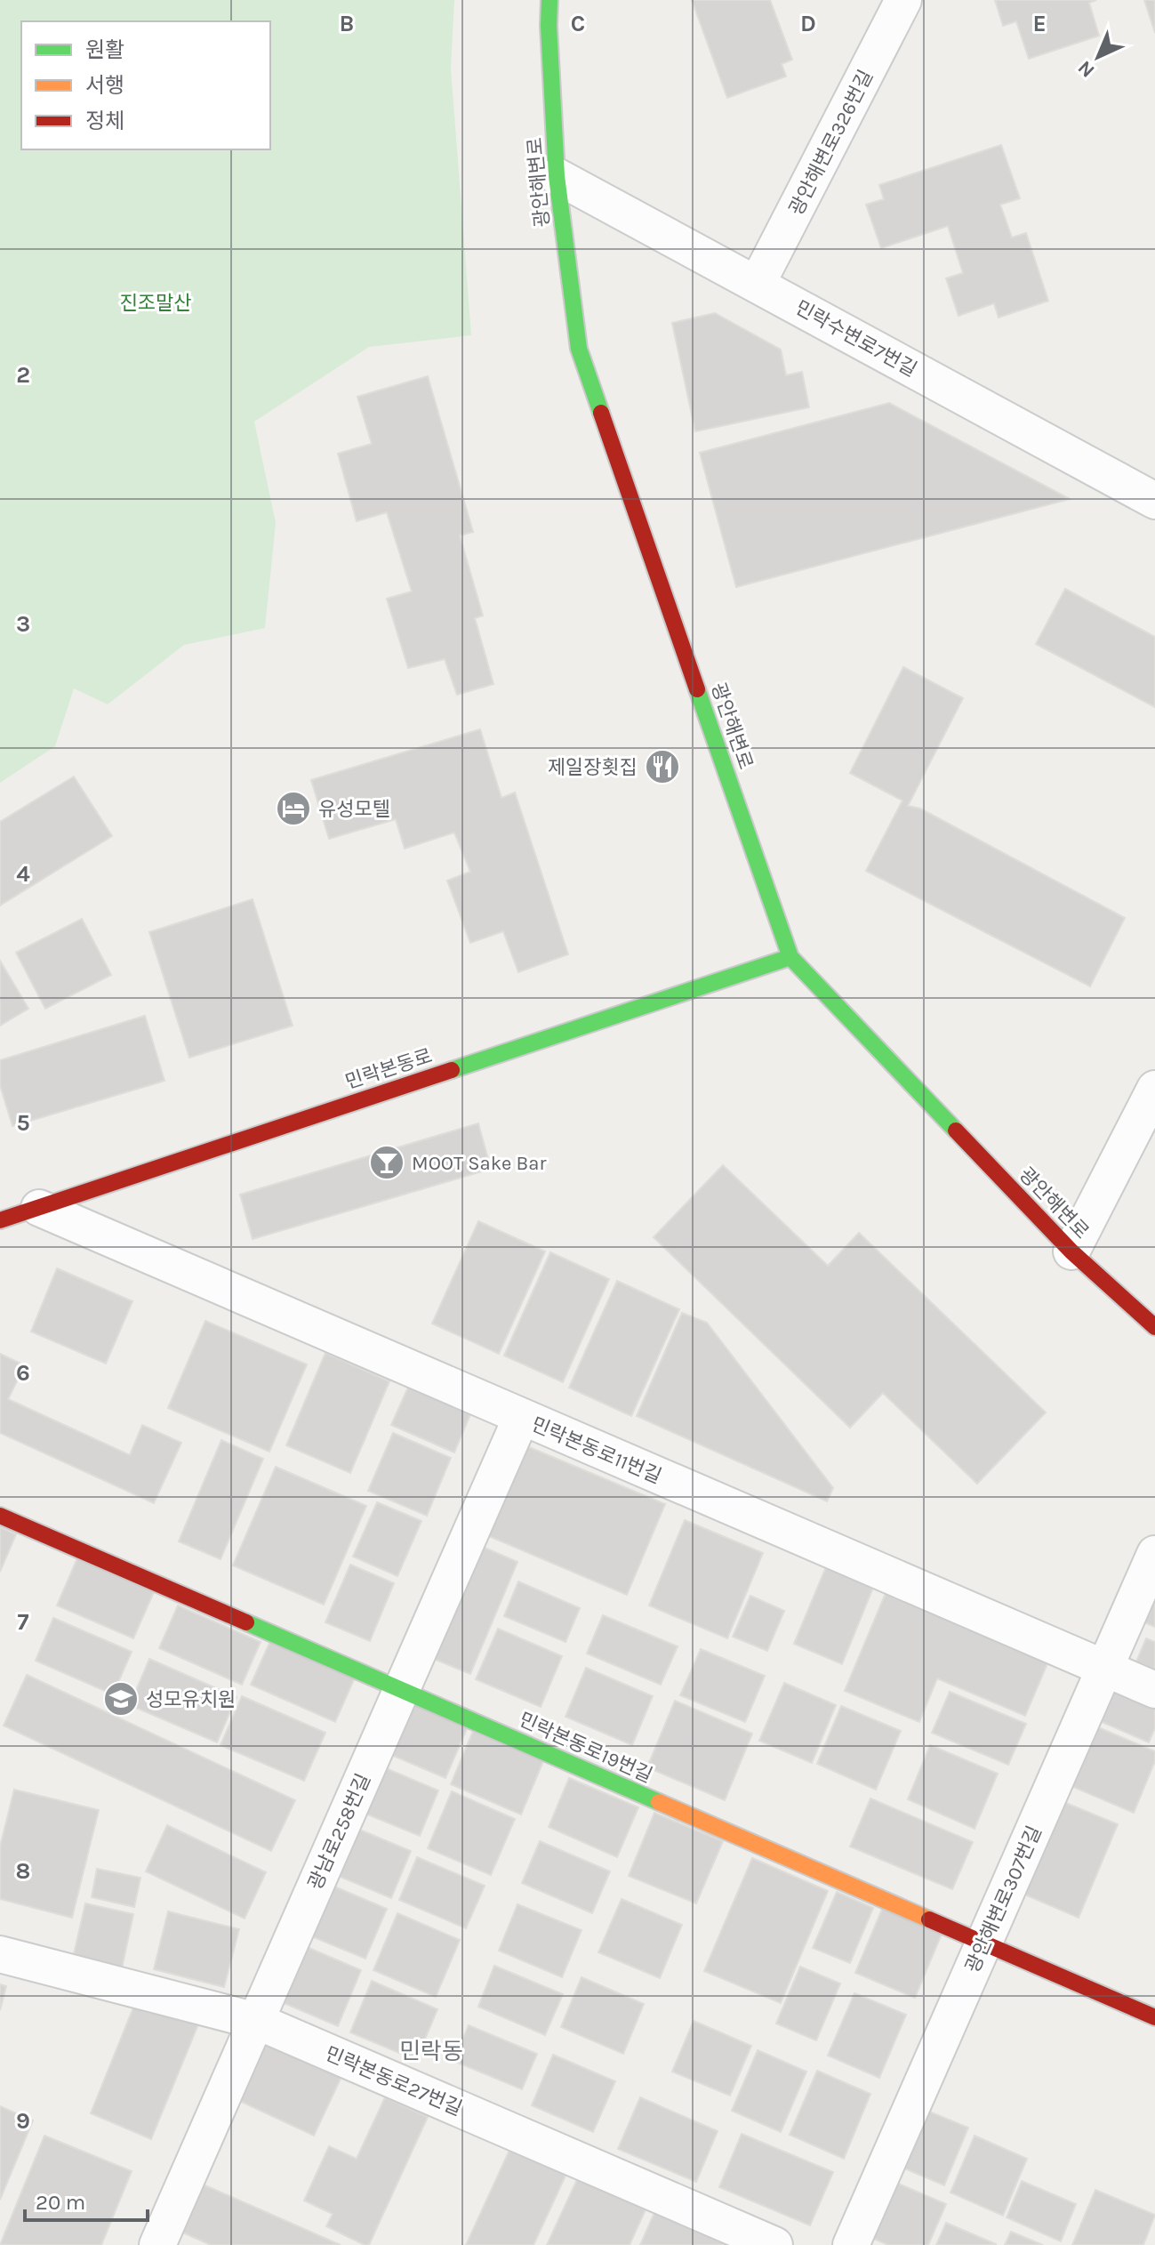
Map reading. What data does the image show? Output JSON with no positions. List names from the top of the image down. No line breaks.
{"streets":{"main road":["광안해변로","민락본동로","민락본동로19번길"],"street":["광안해변로326번길","민락수변로7번길","민락본동로11번길","광남로258번길","광안해변로307번길","민락본동로27번길"]},"crossings":[["광안해변로326번길","민락수변로7번길"],["광안해변로","민락수변로7번길"],["광안해변로","민락본동로"],["민락본동로","민락본동로11번길"],["민락본동로11번길","광남로258번길"],["민락본동로11번길","광안해변로307번길"],["민락본동로19번길","광남로258번길"],["민락본동로19번길","광안해변로307번길"],["광남로258번길","민락본동로27번길"]],"districts":["민락동"],"parks":["진조말산"],"places":{"restaurant":["제일장횟집"],"hotel":["유성모텔"],"bar":["MOOT Sake Bar"],"school or university":["성모유치원"]},"legend":["원활","서행","정체"],"scale_bar":"20 m","north":"bottom left","grid":{"columns":["B","C","D","E"],"rows":["2","3","4","5","6","7","8","9"]}}
